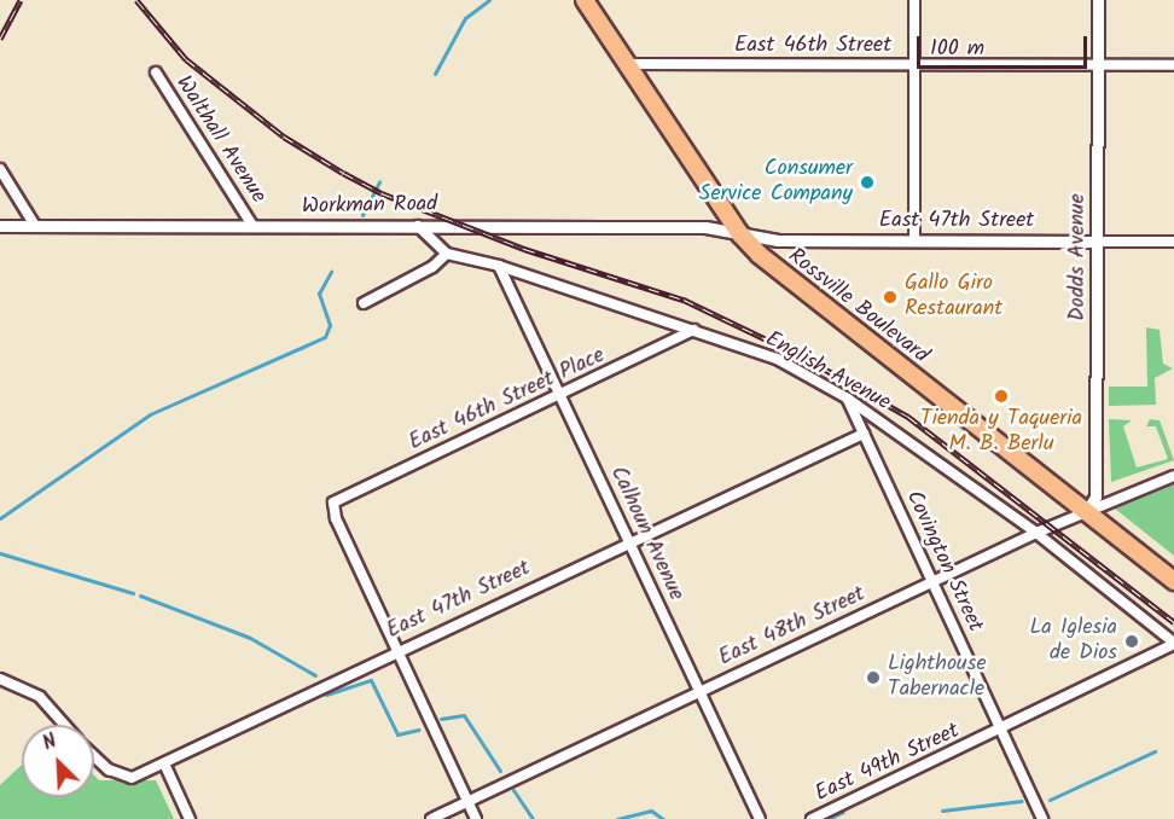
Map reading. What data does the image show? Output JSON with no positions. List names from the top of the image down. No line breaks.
{"streets":{"highway":["Rossville Boulevard"],"street":["East 46th Street","Walthall Avenue","Workman Road","East 47th Street","Dodds Avenue","English Avenue","East 46th Street Place","Calhoun Avenue","Covington Street","East 48th Street","East 49th Street"]},"crossings":[["East 46th Street","Dodds Avenue"],["East 46th Street","Rossville Boulevard"],["Walthall Avenue","Workman Road"],["Workman Road","East 47th Street"],["Workman Road","Rossville Boulevard"],["East 47th Street","Dodds Avenue"],["East 47th Street","Rossville Boulevard"],["East 47th Street","East 46th Street Place"],["East 47th Street","Calhoun Avenue"],["East 47th Street","Covington Street"],["Dodds Avenue","Rossville Boulevard"],["Dodds Avenue","East 48th Street"],["Rossville Boulevard","East 48th Street"],["English Avenue","East 46th Street Place"],["English Avenue","Calhoun Avenue"],["English Avenue","Covington Street"],["English Avenue","East 48th Street"],["English Avenue","East 49th Street"],["East 46th Street Place","Calhoun Avenue"],["Calhoun Avenue","East 48th Street"],["Covington Street","East 48th Street"],["Covington Street","East 49th Street"]],"places":["Consumer Service Company","Gallo Giro Restaurant","Tienda y Taqueria M. B. Berlu","La Iglesia de Dios","Lighthouse Tabernacle"],"scale_bar":"100 m","north":"top left"}
